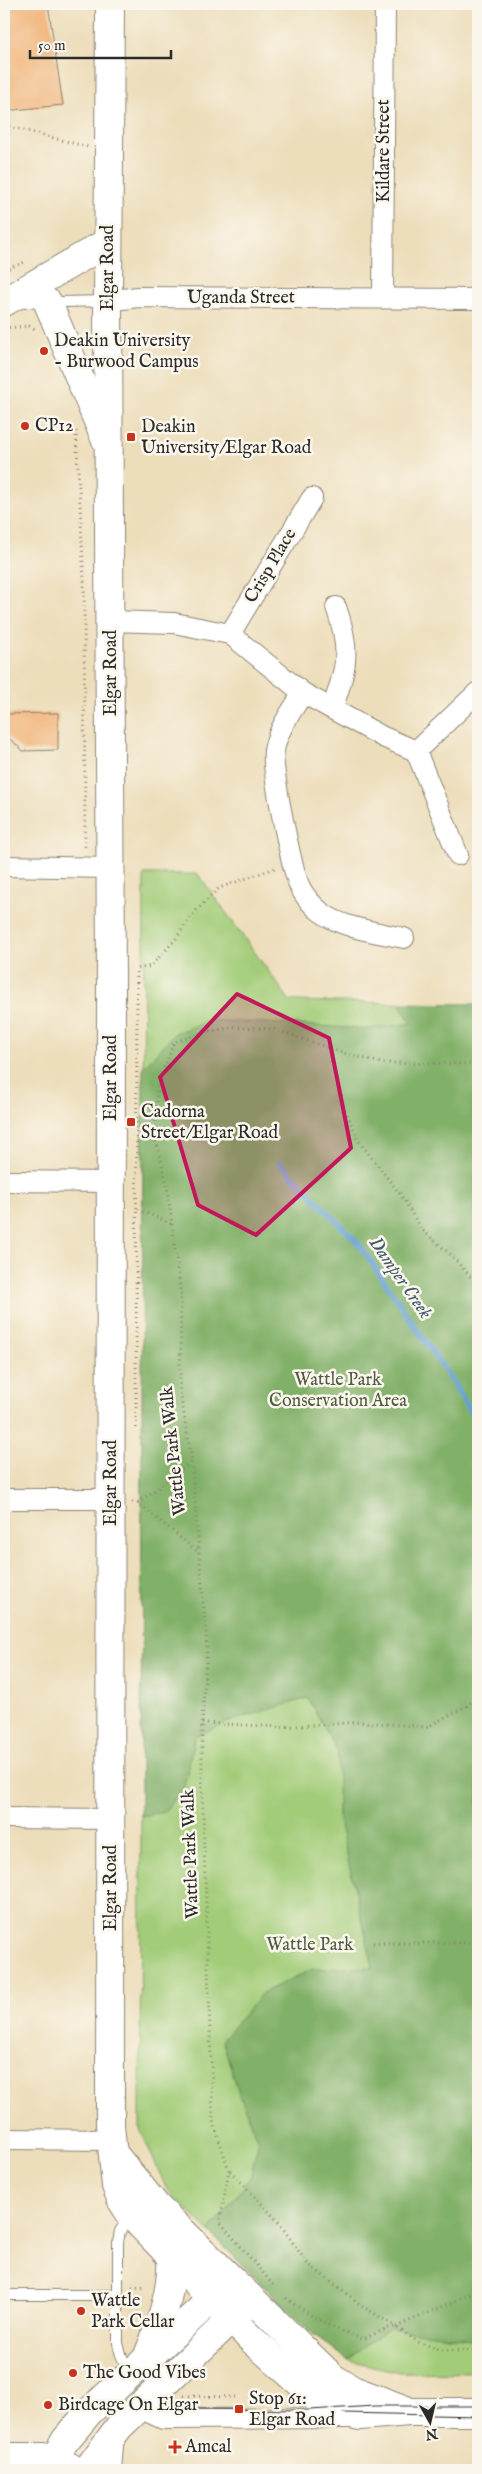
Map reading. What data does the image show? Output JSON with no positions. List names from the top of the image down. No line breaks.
{"streets":{"main road":["Elgar Road"],"street":["Kildare Street","Uganda Street","Crisp Place"],"path":["Wattle Park Walk"]},"crossings":[["Kildare Street","Uganda Street"],["Elgar Road","Uganda Street"]],"water":["Damper Creek"],"parks":["Wattle Park Conservation Area","Wattle Park"],"places":{"other":["Deakin University - Burwood Campus","CP12","Wattle Park Cellar","The Good Vibes","Birdcage On Elgar"],"transit":["Deakin University/Elgar Road","Cadorna Street/Elgar Road","Stop 61: Elgar Road"],"health":["Amcal"]},"scale_bar":"50 m","north":"bottom"}
